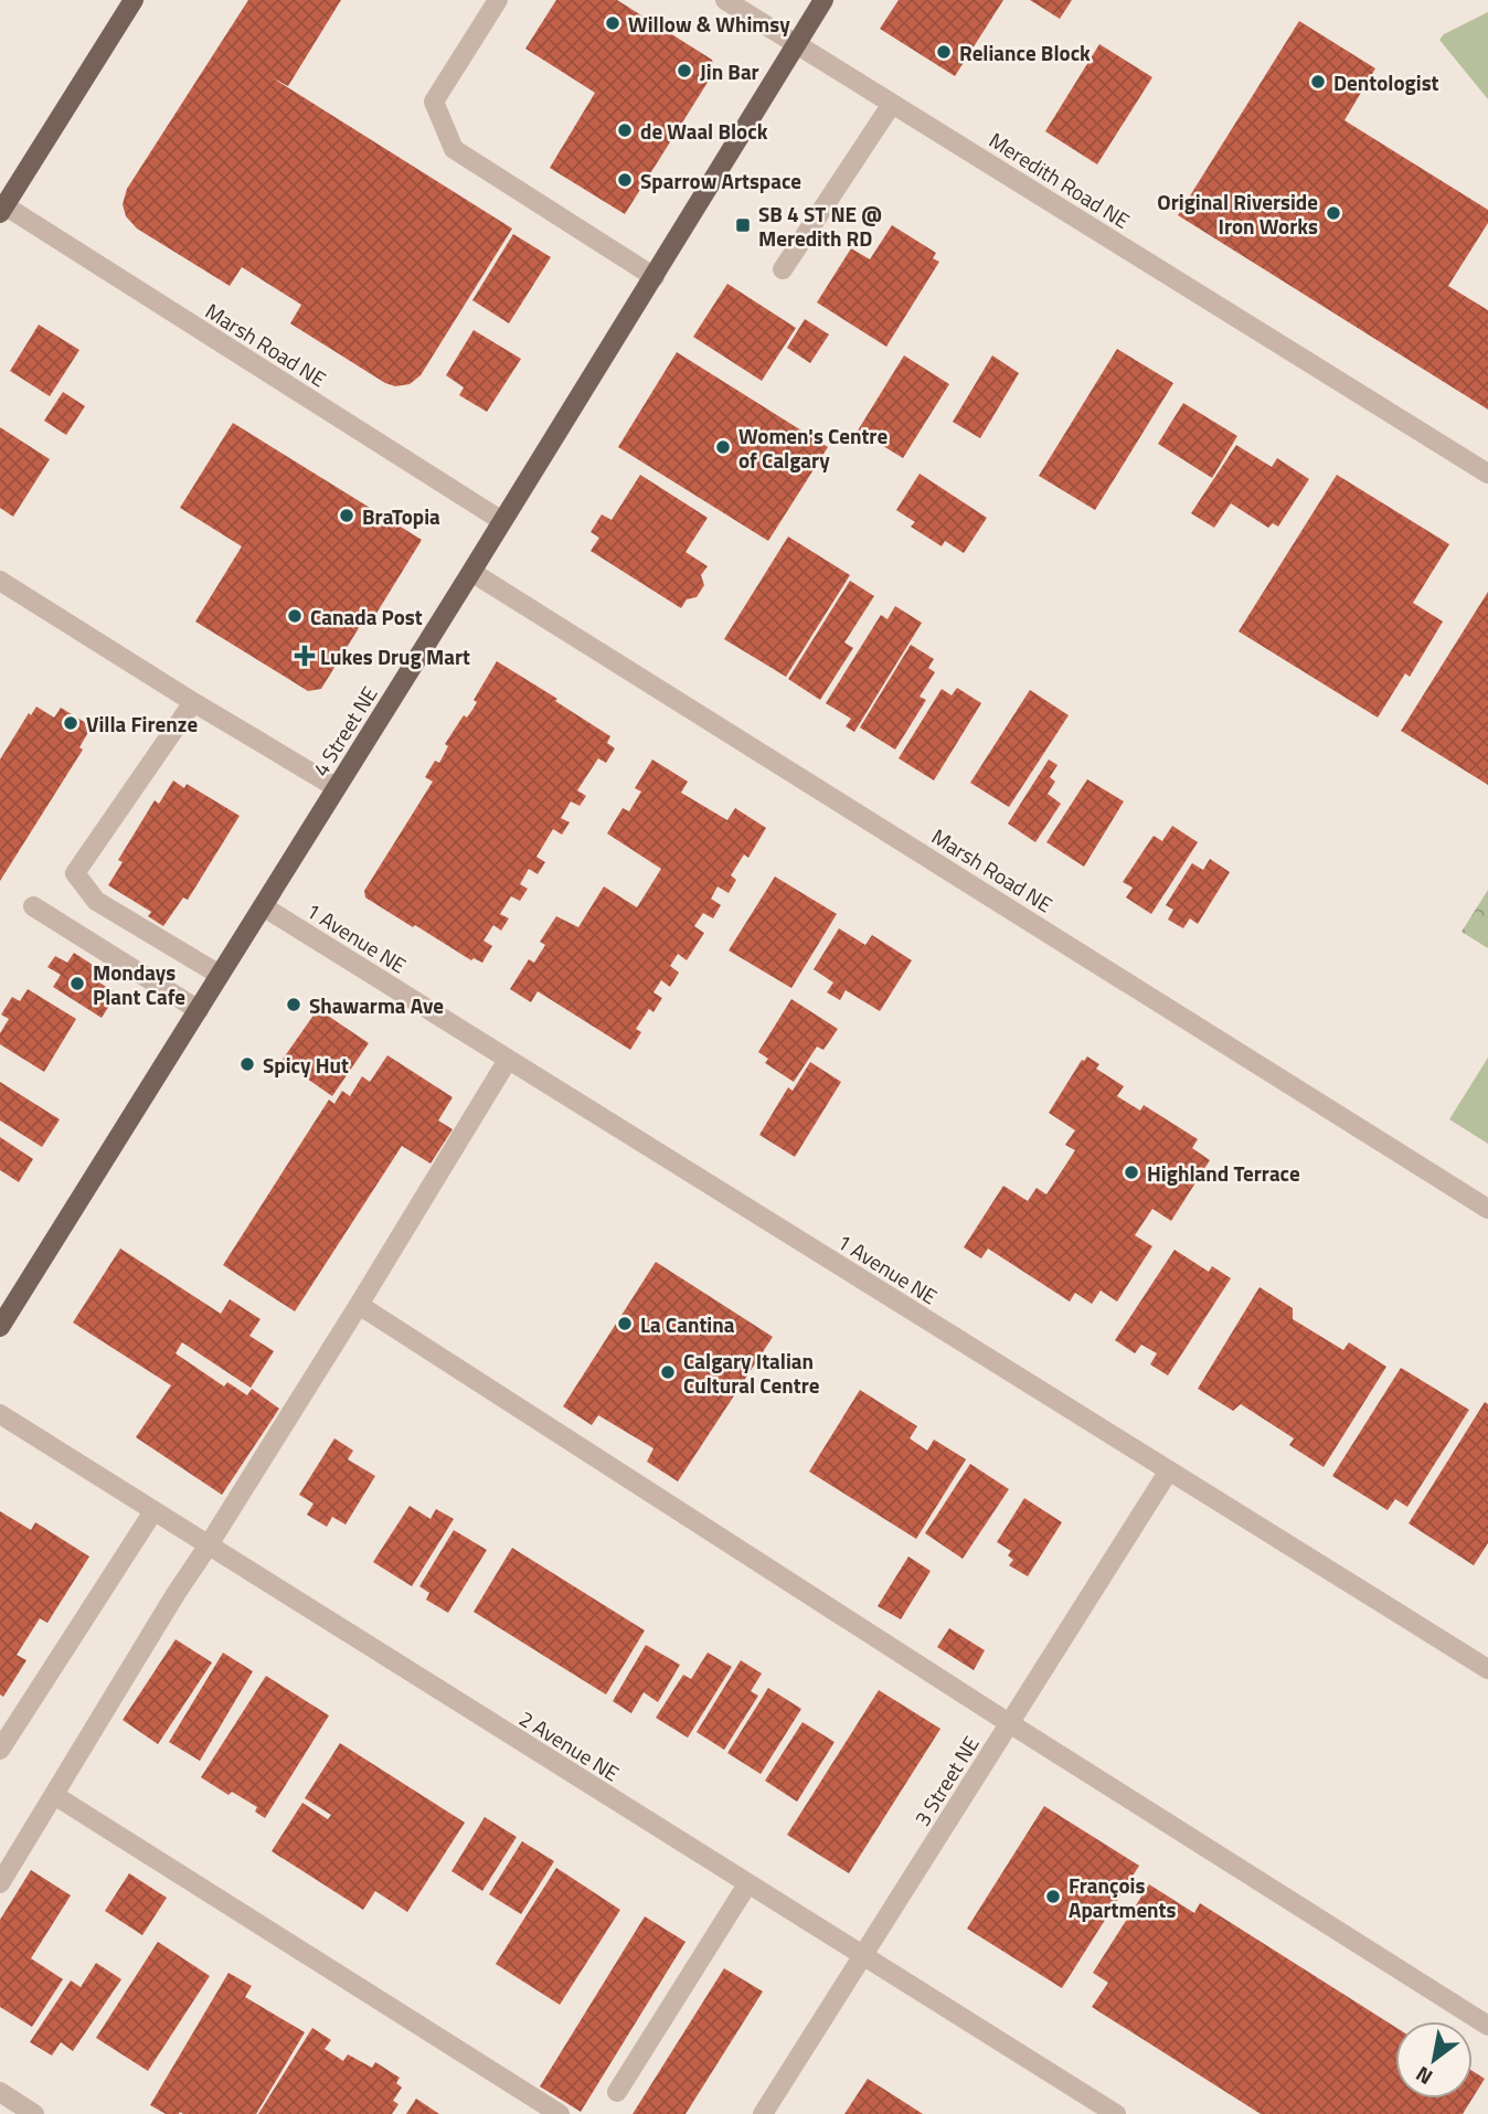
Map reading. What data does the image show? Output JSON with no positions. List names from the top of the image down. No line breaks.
{"streets":{"main road":["4 Street NE"],"street":["Meredith Road NE","Marsh Road NE","1 Avenue NE","2 Avenue NE","3 Street NE"]},"crossings":[["Meredith Road NE","4 Street NE"],["Marsh Road NE","4 Street NE"],["4 Street NE","1 Avenue NE"],["1 Avenue NE","3 Street NE"],["2 Avenue NE","3 Street NE"]],"places":{"other":["Willow & Whimsy","Reliance Block","Jin Bar","Dentologist","de Waal Block","Sparrow Artspace","Original Riverside Iron Works","Women's Centre of Calgary","BraTopia","Canada Post","Villa Firenze","Mondays Plant Cafe","Shawarma Ave","Spicy Hut","Highland Terrace","La Cantina","Calgary Italian Cultural Centre","François Apartments"],"transit":["SB 4 ST NE @ Meredith RD"],"health":["Lukes Drug Mart"]},"north":"bottom left"}
